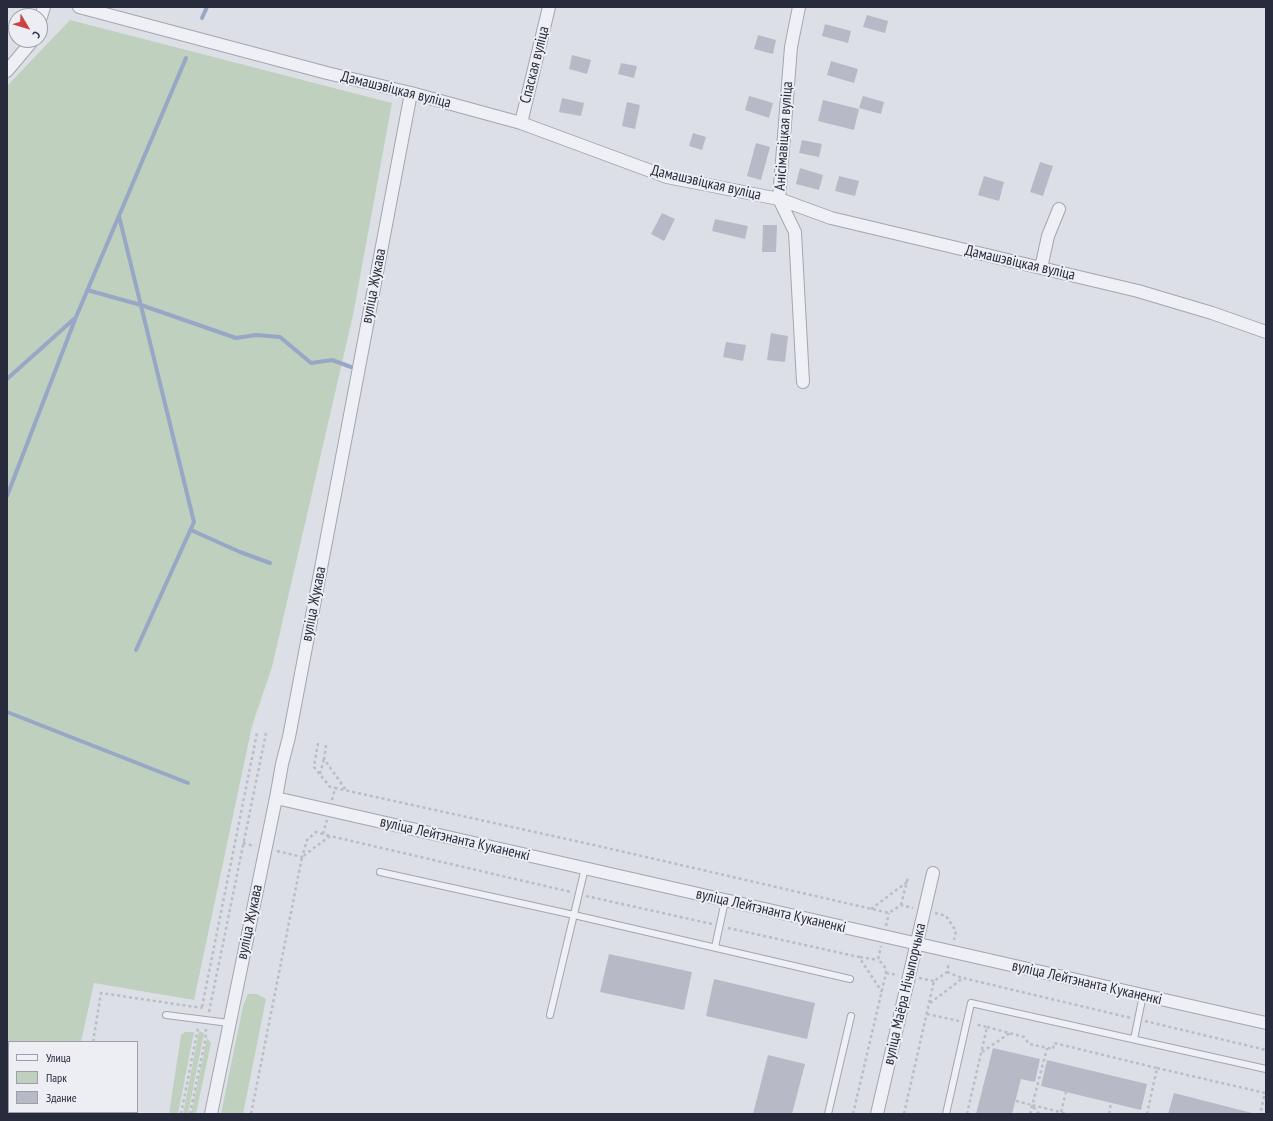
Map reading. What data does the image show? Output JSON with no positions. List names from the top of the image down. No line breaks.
{"streets":{"street":["Спаская вуліца","Дамашэвіцкая вуліца","Анісімавіцкая вуліца","вуліца Жукава","вуліца Лейтэнанта Куканенкі","вуліца Маёра Нічыпорчыка"]},"crossings":[["Спаская вуліца","Дамашэвіцкая вуліца"],["Дамашэвіцкая вуліца","Анісімавіцкая вуліца"],["Дамашэвіцкая вуліца","вуліца Жукава"],["вуліца Жукава","вуліца Лейтэнанта Куканенкі"],["вуліца Лейтэнанта Куканенкі","вуліца Маёра Нічыпорчыка"]],"legend":["Улица","Парк","Здание"],"north":"bottom right"}
